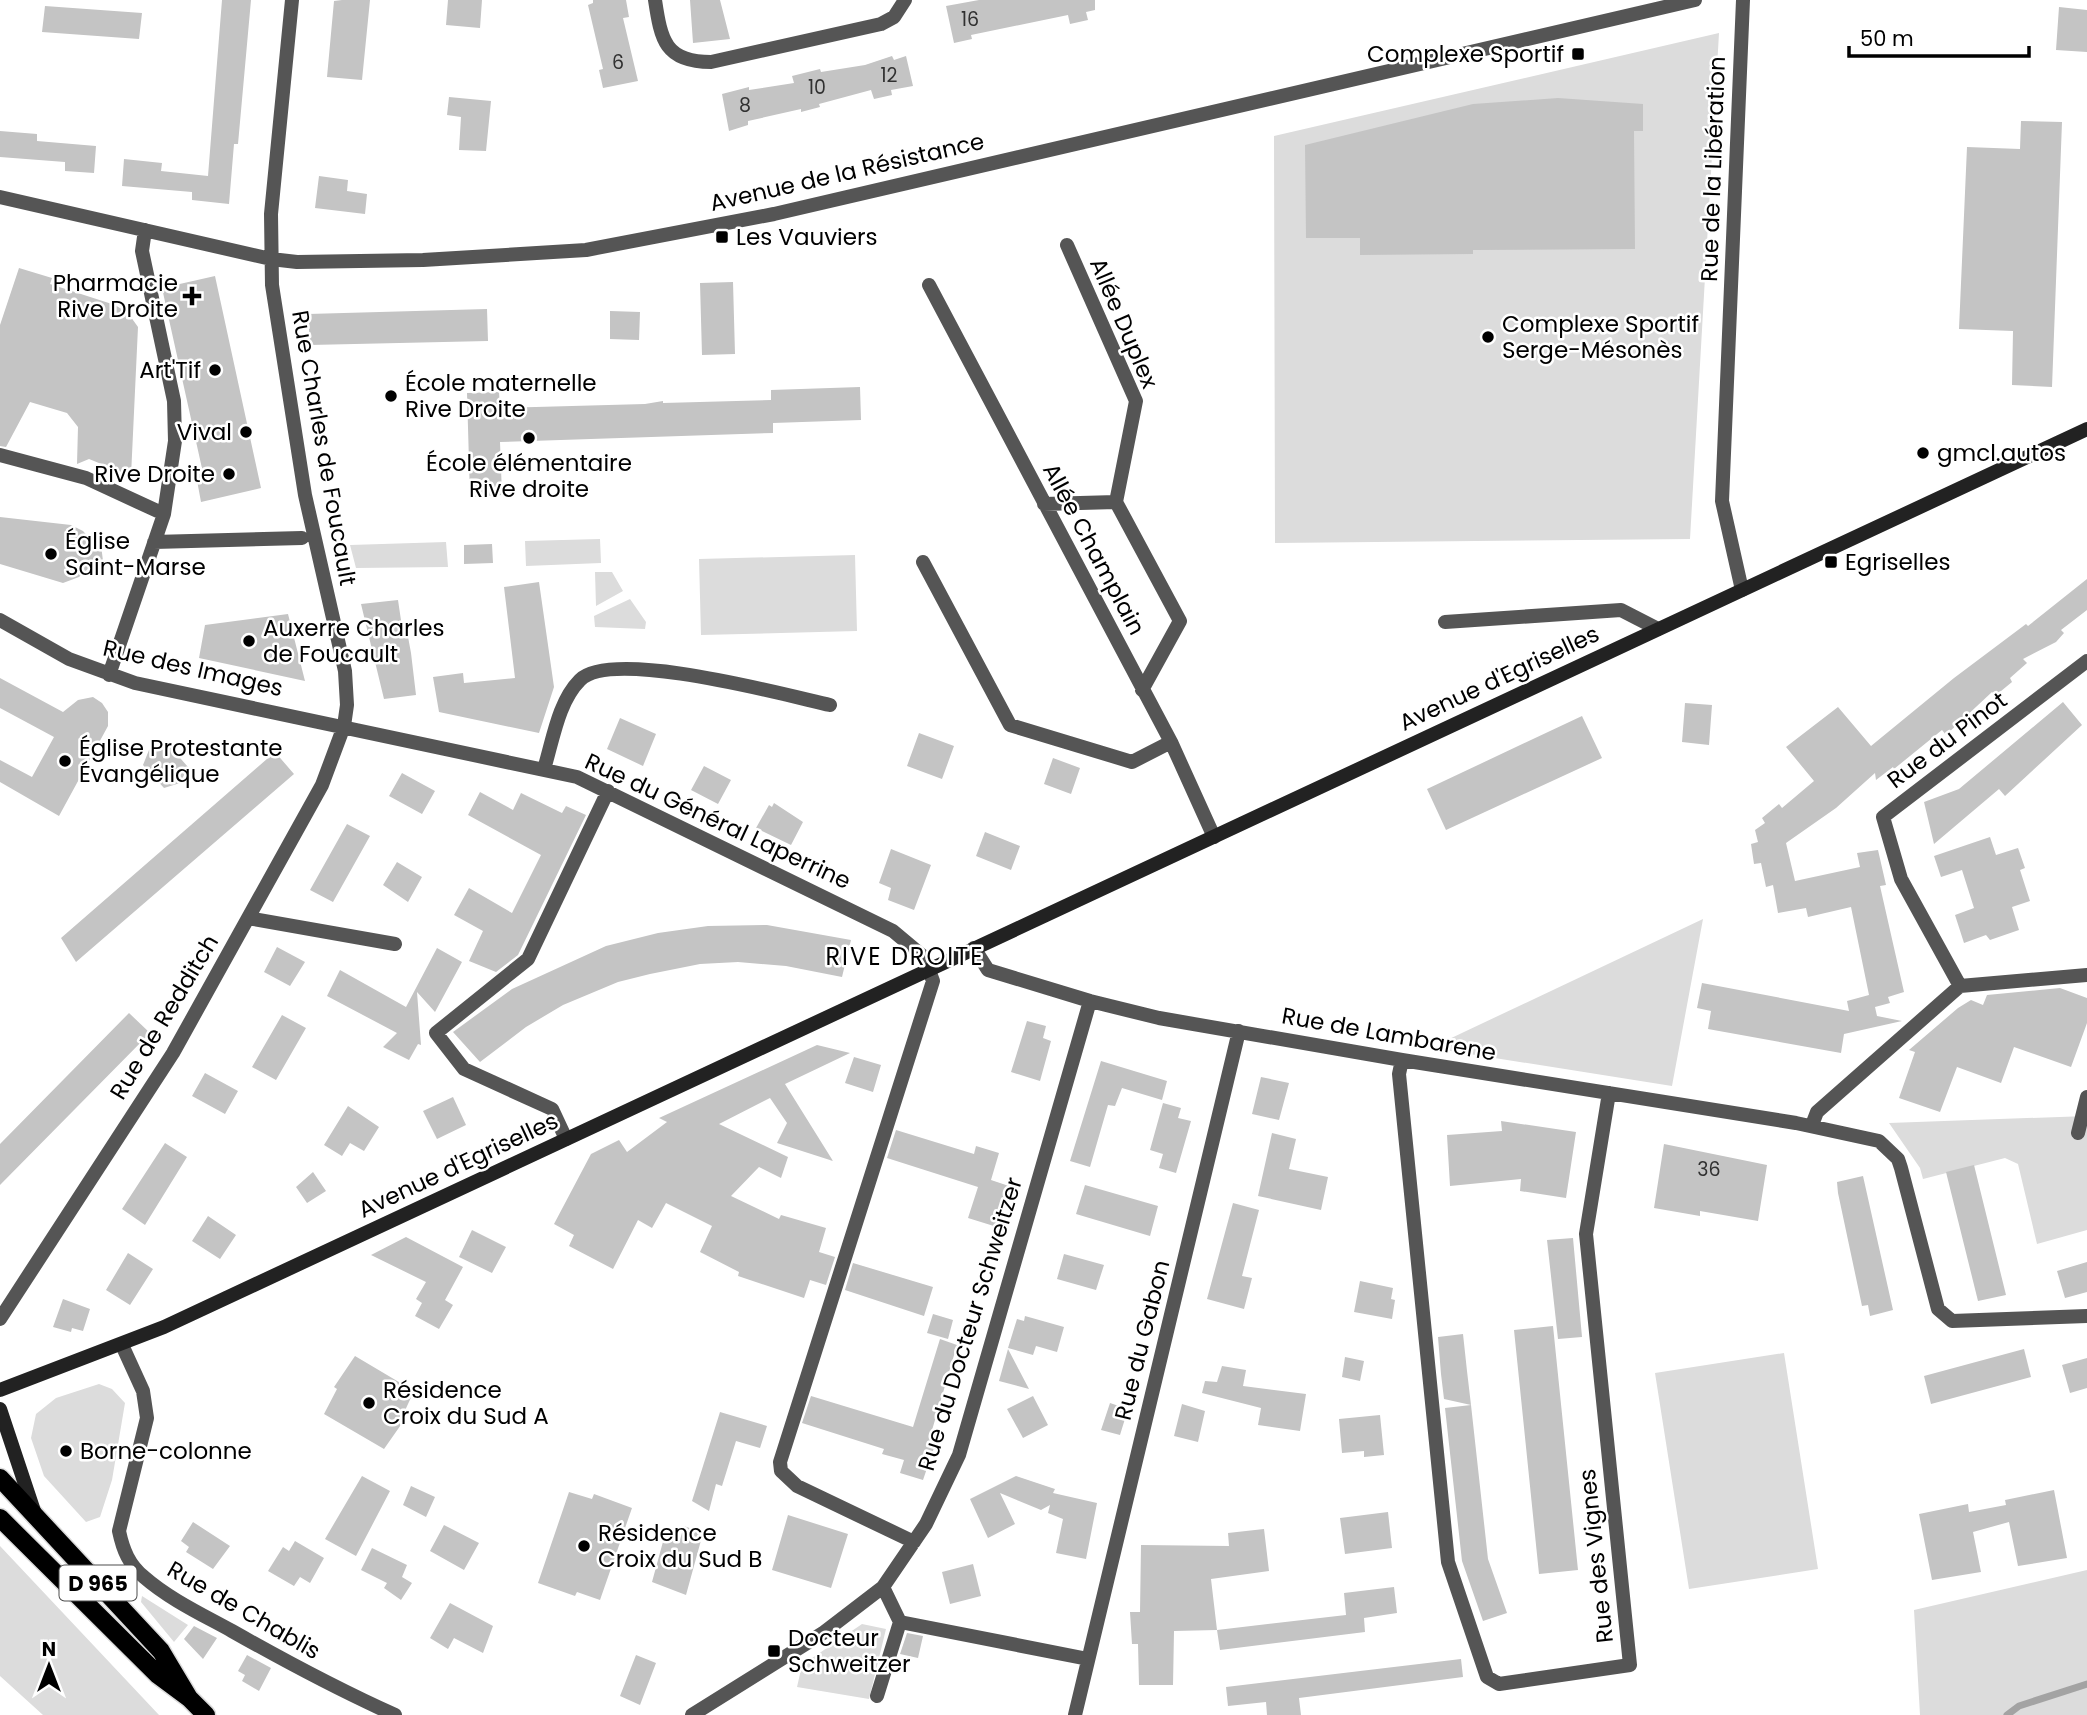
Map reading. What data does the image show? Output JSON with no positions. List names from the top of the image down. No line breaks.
{"streets":{"main road":["D 965"],"street":["Rue de la Libération","Avenue de la Résistance","Allée Duplex","Rue Charles de Foucault","Allée Champlain","Rue des Images","Avenue d'Egriselles","Rue du Pinot","Rue du Général Laperrine","Rue de Redditch","Rue de Lambarene","Rue du Docteur Schweitzer","Rue du Gabon","Rue des Vignes","Rue de Chablis"]},"crossings":[["Rue de la Libération","Avenue d'Egriselles"],["Avenue de la Résistance","Rue Charles de Foucault"],["Rue Charles de Foucault","Rue des Images"],["Rue Charles de Foucault","Rue du Général Laperrine"],["Rue Charles de Foucault","Rue de Redditch"],["Allée Champlain","Avenue d'Egriselles"],["Rue des Images","Rue du Général Laperrine"],["Rue des Images","Rue de Redditch"],["Avenue d'Egriselles","Rue du Général Laperrine"],["Avenue d'Egriselles","Rue de Lambarene"],["Avenue d'Egriselles","Rue de Chablis"],["Rue du Général Laperrine","Rue de Redditch"],["Rue de Lambarene","Rue du Docteur Schweitzer"],["Rue de Lambarene","Rue du Gabon"],["Rue de Lambarene","Rue des Vignes"]],"districts":["RIVE DROITE"],"places":{"transit":["Complexe Sportif","Les Vauviers","Egriselles","Docteur Schweitzer"],"health":["Pharmacie Rive Droite"],"other":["Complexe Sportif Serge-Mésonès","Art'Tif","École maternelle Rive Droite","Vival","École élémentaire Rive droite","gmcl.autos","Rive Droite","Église Saint-Marse","Auxerre Charles de Foucault","Église Protestante Évangélique","Résidence Croix du Sud A","Borne-colonne","Résidence Croix du Sud B"]},"house_numbers":["16","6","12","10","8","36"],"scale_bar":"50 m","north":"top"}
